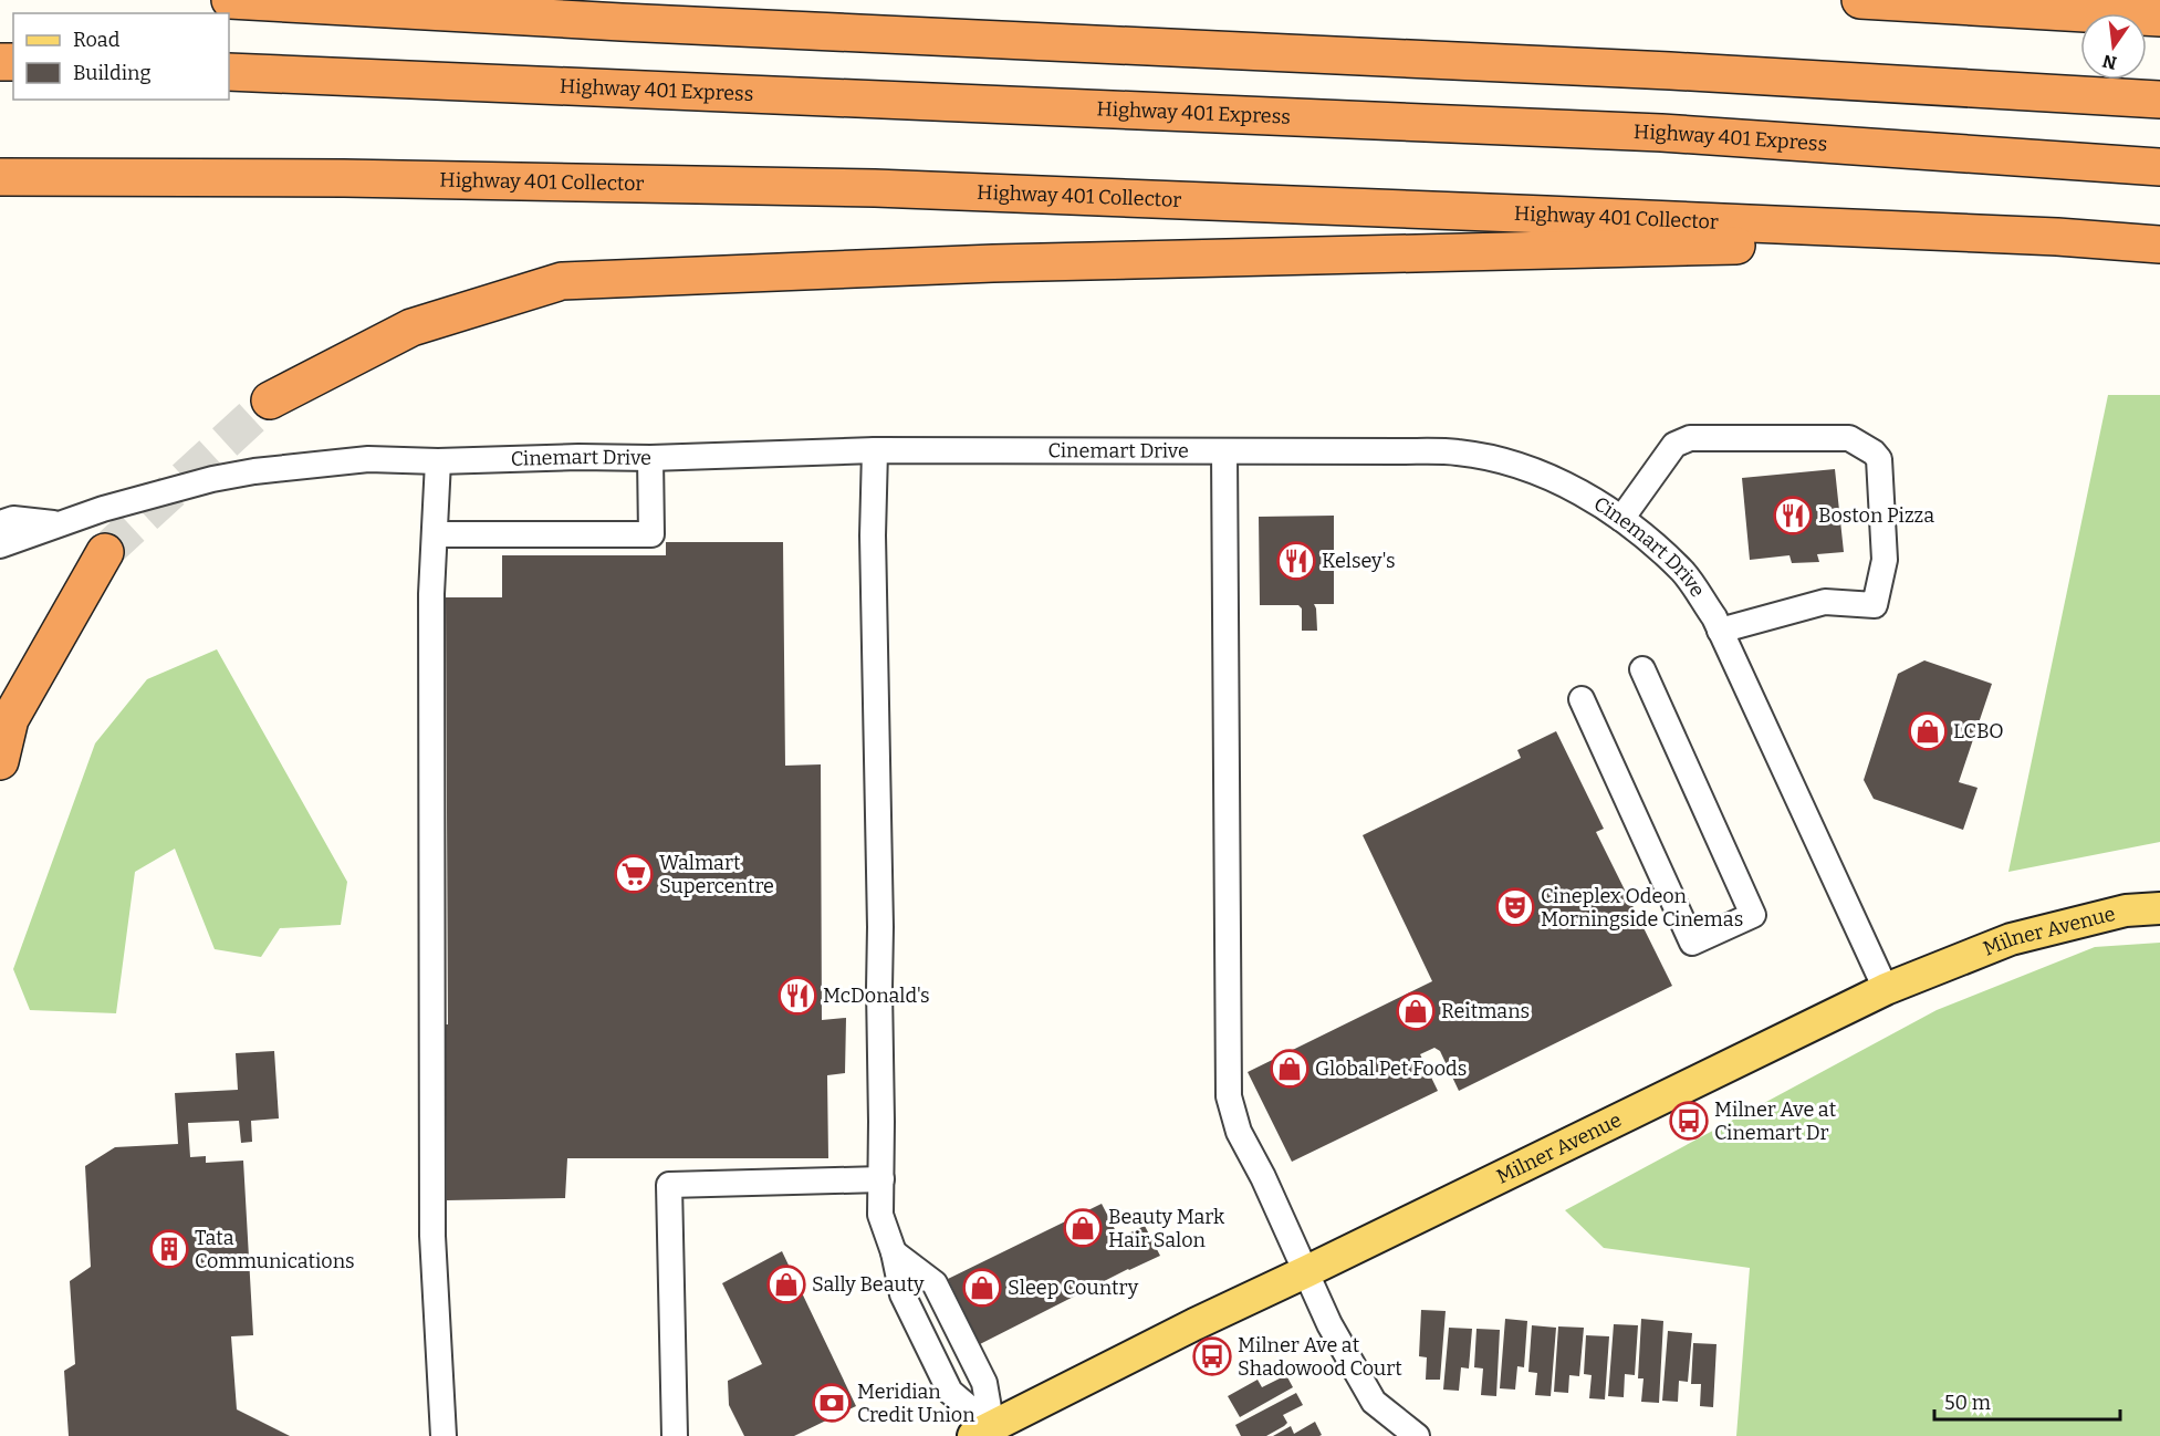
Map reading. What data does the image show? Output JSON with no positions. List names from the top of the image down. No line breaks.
{"streets":{"highway":["Highway 401 Express","Highway 401 Collector"],"main road":["Milner Avenue"],"street":["Cinemart Drive"]},"crossings":[["Cinemart Drive","Milner Avenue"]],"places":{"restaurant":["Boston Pizza","Kelsey's","McDonald's"],"shop":["LCBO","Reitmans","Global Pet Foods","Beauty Mark Hair Salon","Sally Beauty","Sleep Country"],"supermarket":["Walmart Supercentre"],"theatre":["Cineplex Odeon Morningside Cinemas"],"bus stop":["Milner Ave at Cinemart Dr","Milner Ave at Shadowood Court"],"building":["Tata Communications"],"bank":["Meridian Credit Union"]},"legend":["Road","Building"],"scale_bar":"50 m","north":"bottom"}
